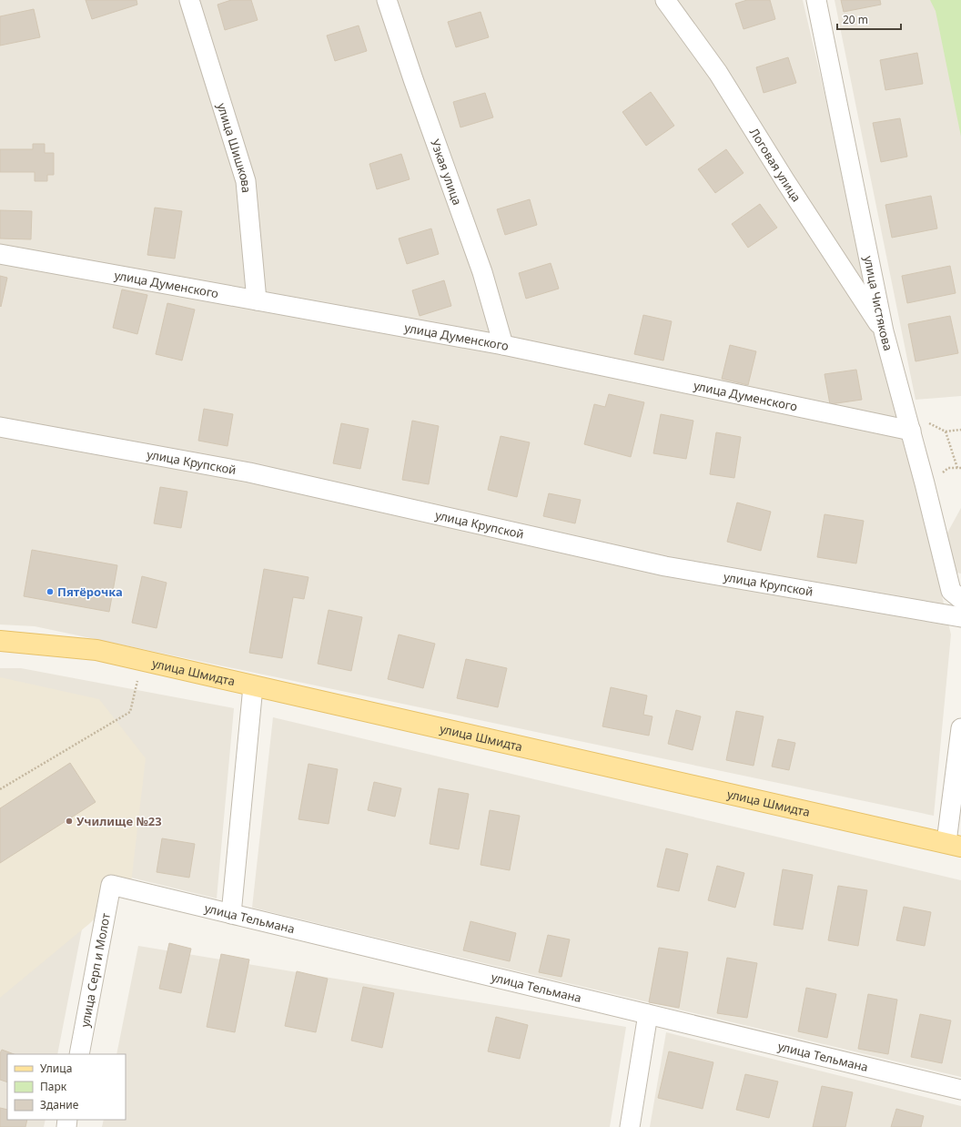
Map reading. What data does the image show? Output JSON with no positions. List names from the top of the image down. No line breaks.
{"streets":{"main road":["улица Шмидта"],"street":["улица Шишкова","Логовая улица","Узкая улица","улица Думенского","улица Чистякова","улица Крупской","улица Тельмана","улица Серп и Молот"]},"crossings":[["улица Шишкова","улица Думенского"],["Логовая улица","улица Чистякова"],["Узкая улица","улица Думенского"],["улица Думенского","улица Чистякова"],["улица Тельмана","улица Серп и Молот"]],"places":["Пятёрочка","Училище №23"],"legend":["Улица","Парк","Здание"],"scale_bar":"20 m"}
